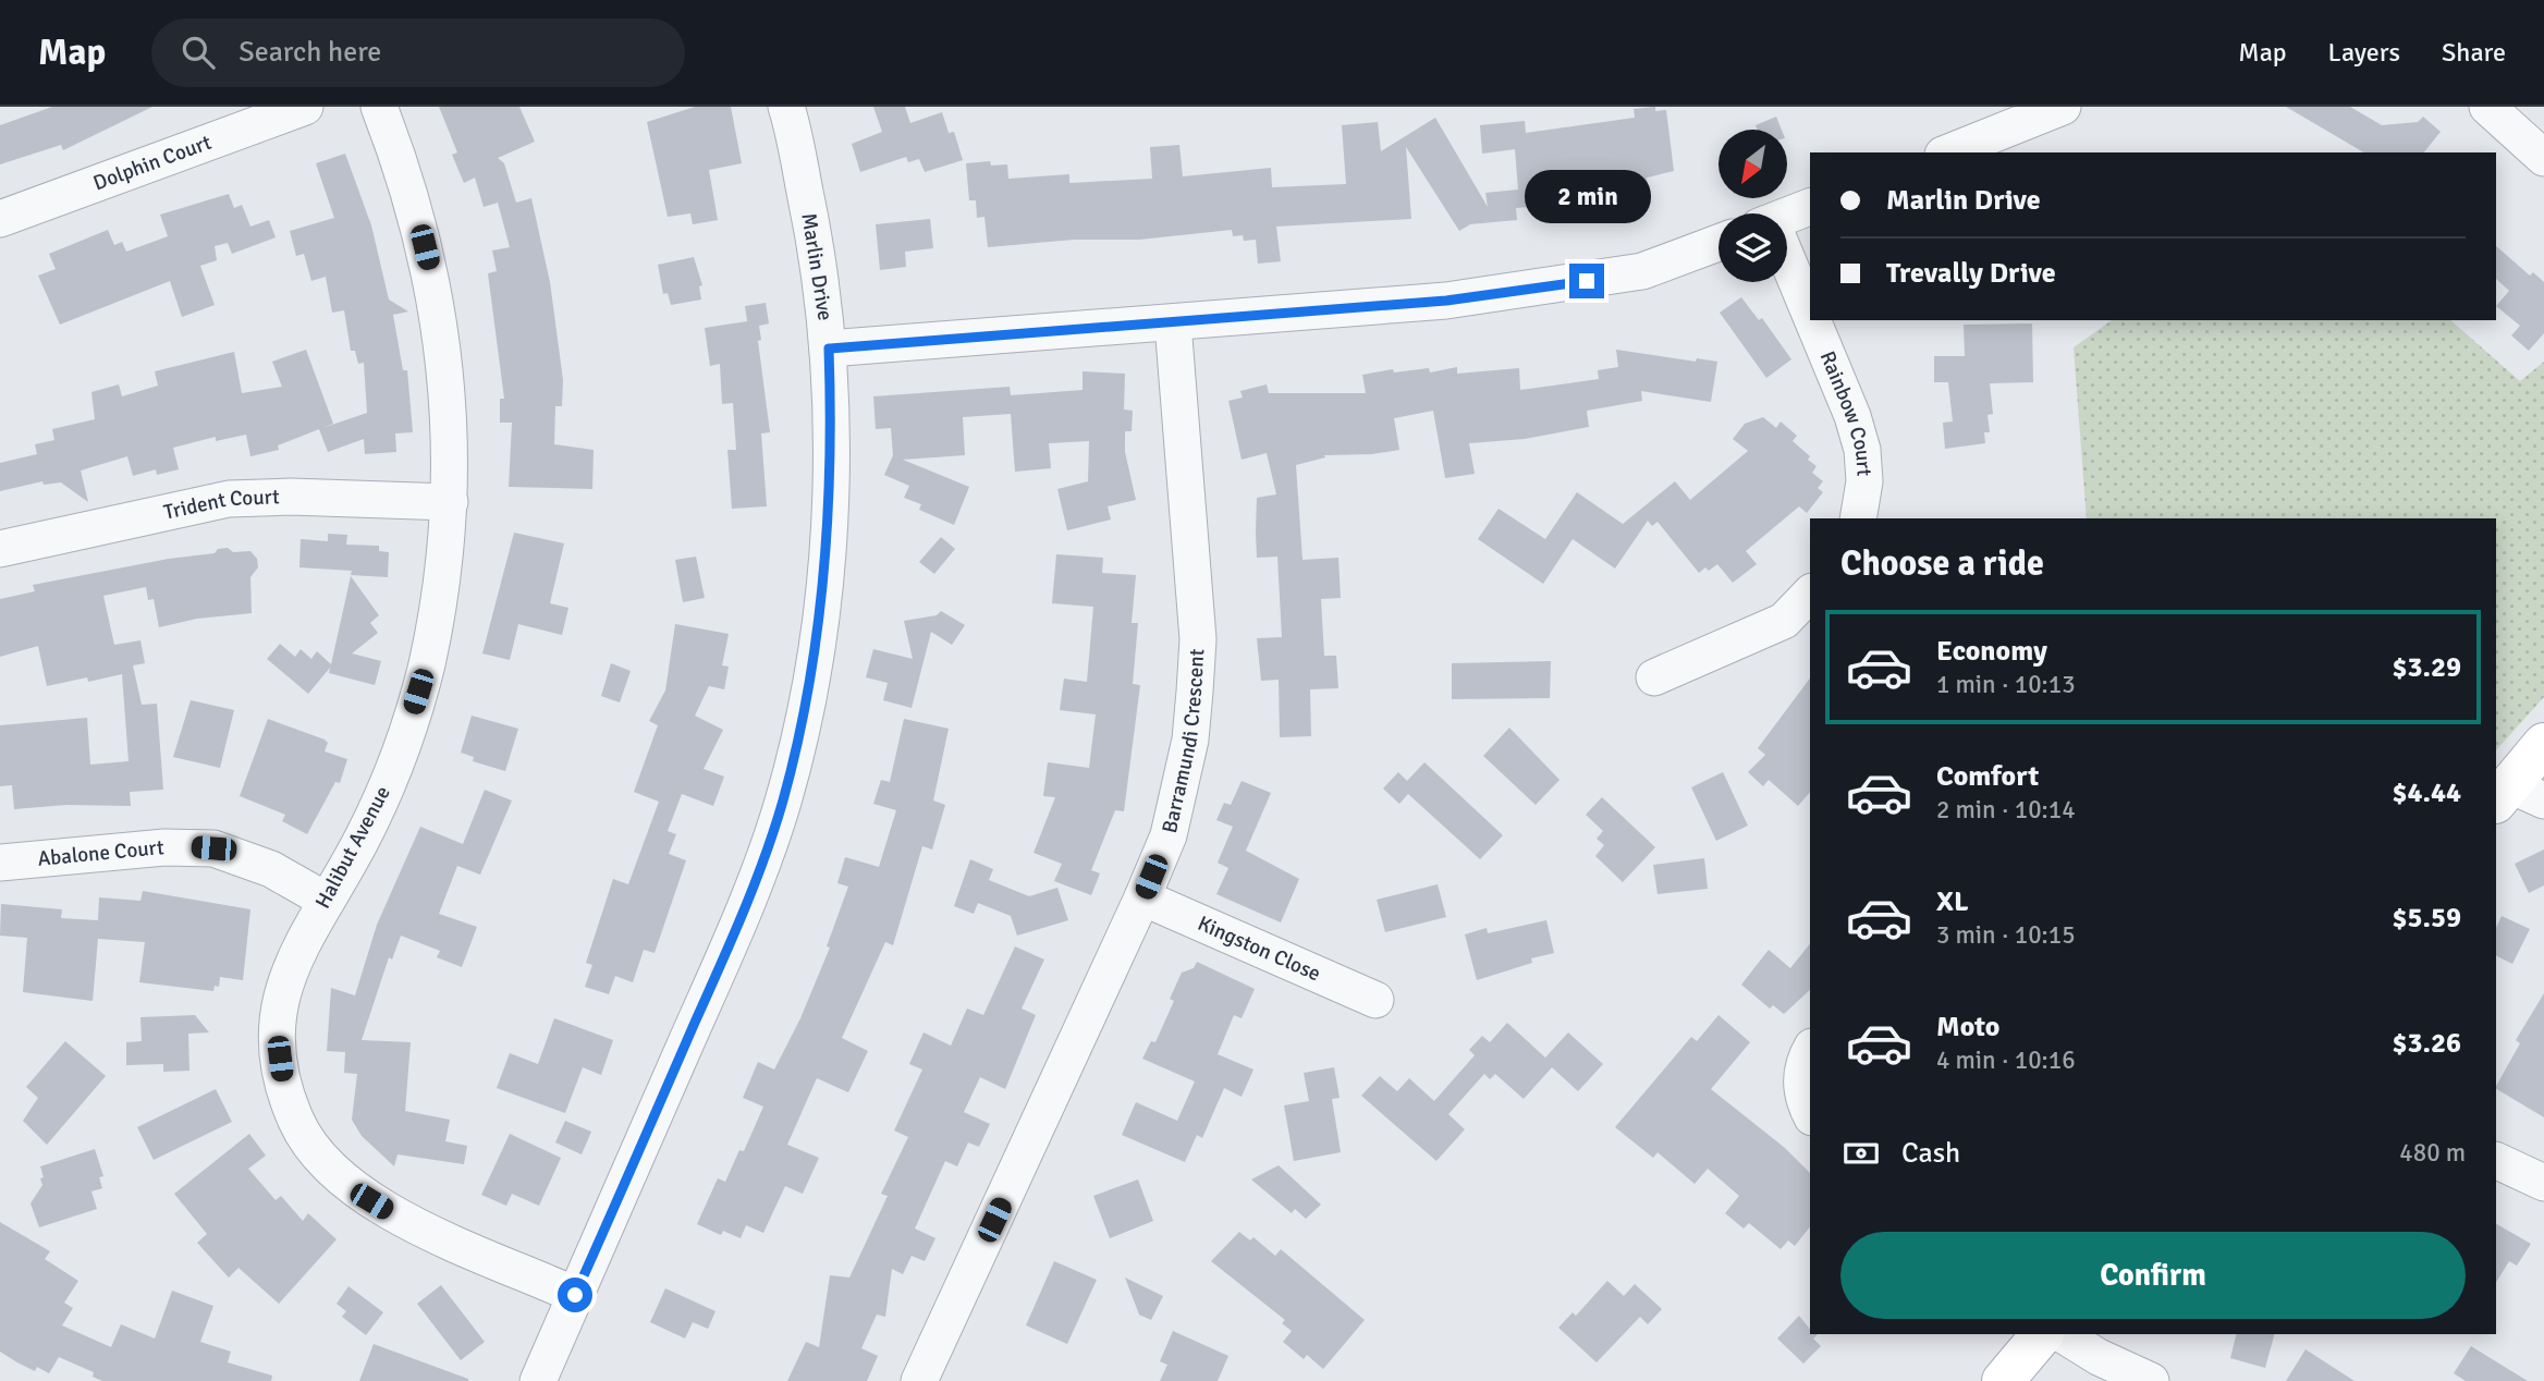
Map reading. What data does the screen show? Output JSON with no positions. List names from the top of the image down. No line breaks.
{"streets":{"street":["Dolphin Court","Marlin Drive","Rainbow Court","Trident Court","Barramundi Crescent","Halibut Avenue","Abalone Court","Kingston Close"]},"crossings":[["Marlin Drive","Halibut Avenue"],["Trident Court","Halibut Avenue"],["Barramundi Crescent","Kingston Close"],["Halibut Avenue","Abalone Court"]],"north":"bottom left","page":{"header":"Map","search":"Search here","nav":["Map","Layers","Share"],"banner":["Marlin Drive","Trevally Drive"],"bubble":"2 min","heading":"Choose a ride","list":[{"name":"Economy","note":"1 min · 10:13","value":"$3.29"},{"name":"Comfort","note":"2 min · 10:14","value":"$4.44"},{"name":"XL","note":"3 min · 10:15","value":"$5.59"},{"name":"Moto","note":"4 min · 10:16","value":"$3.26"}],"pay":["Cash","480 m"],"buttons":"Confirm"}}
